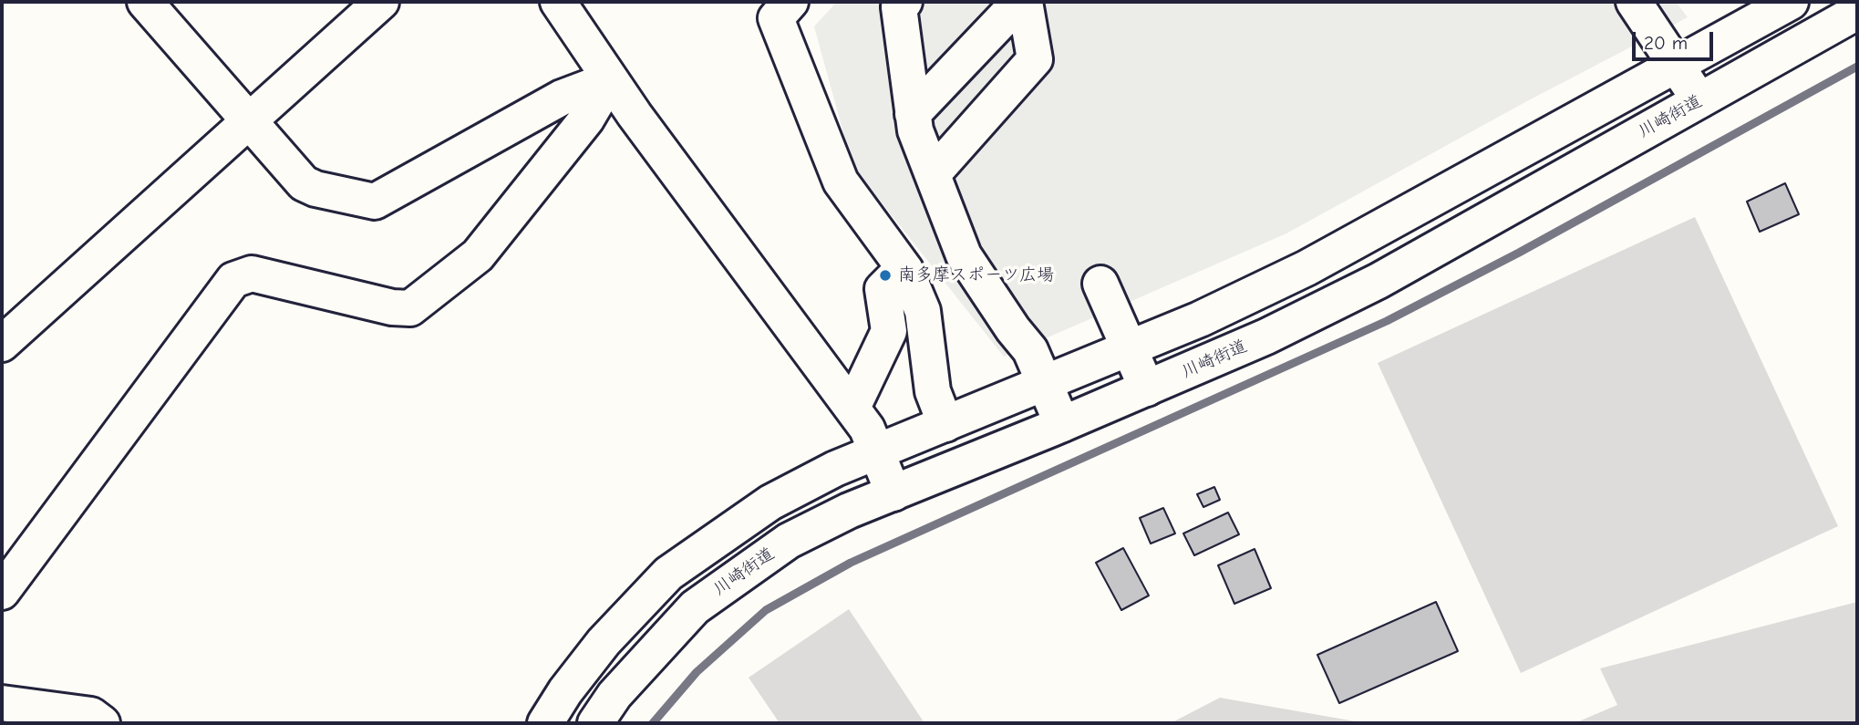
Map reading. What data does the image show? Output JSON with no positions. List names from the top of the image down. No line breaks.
{"streets":{"main road":["川崎街道"]},"places":["南多摩スポーツ広場"],"scale_bar":"20 m"}
